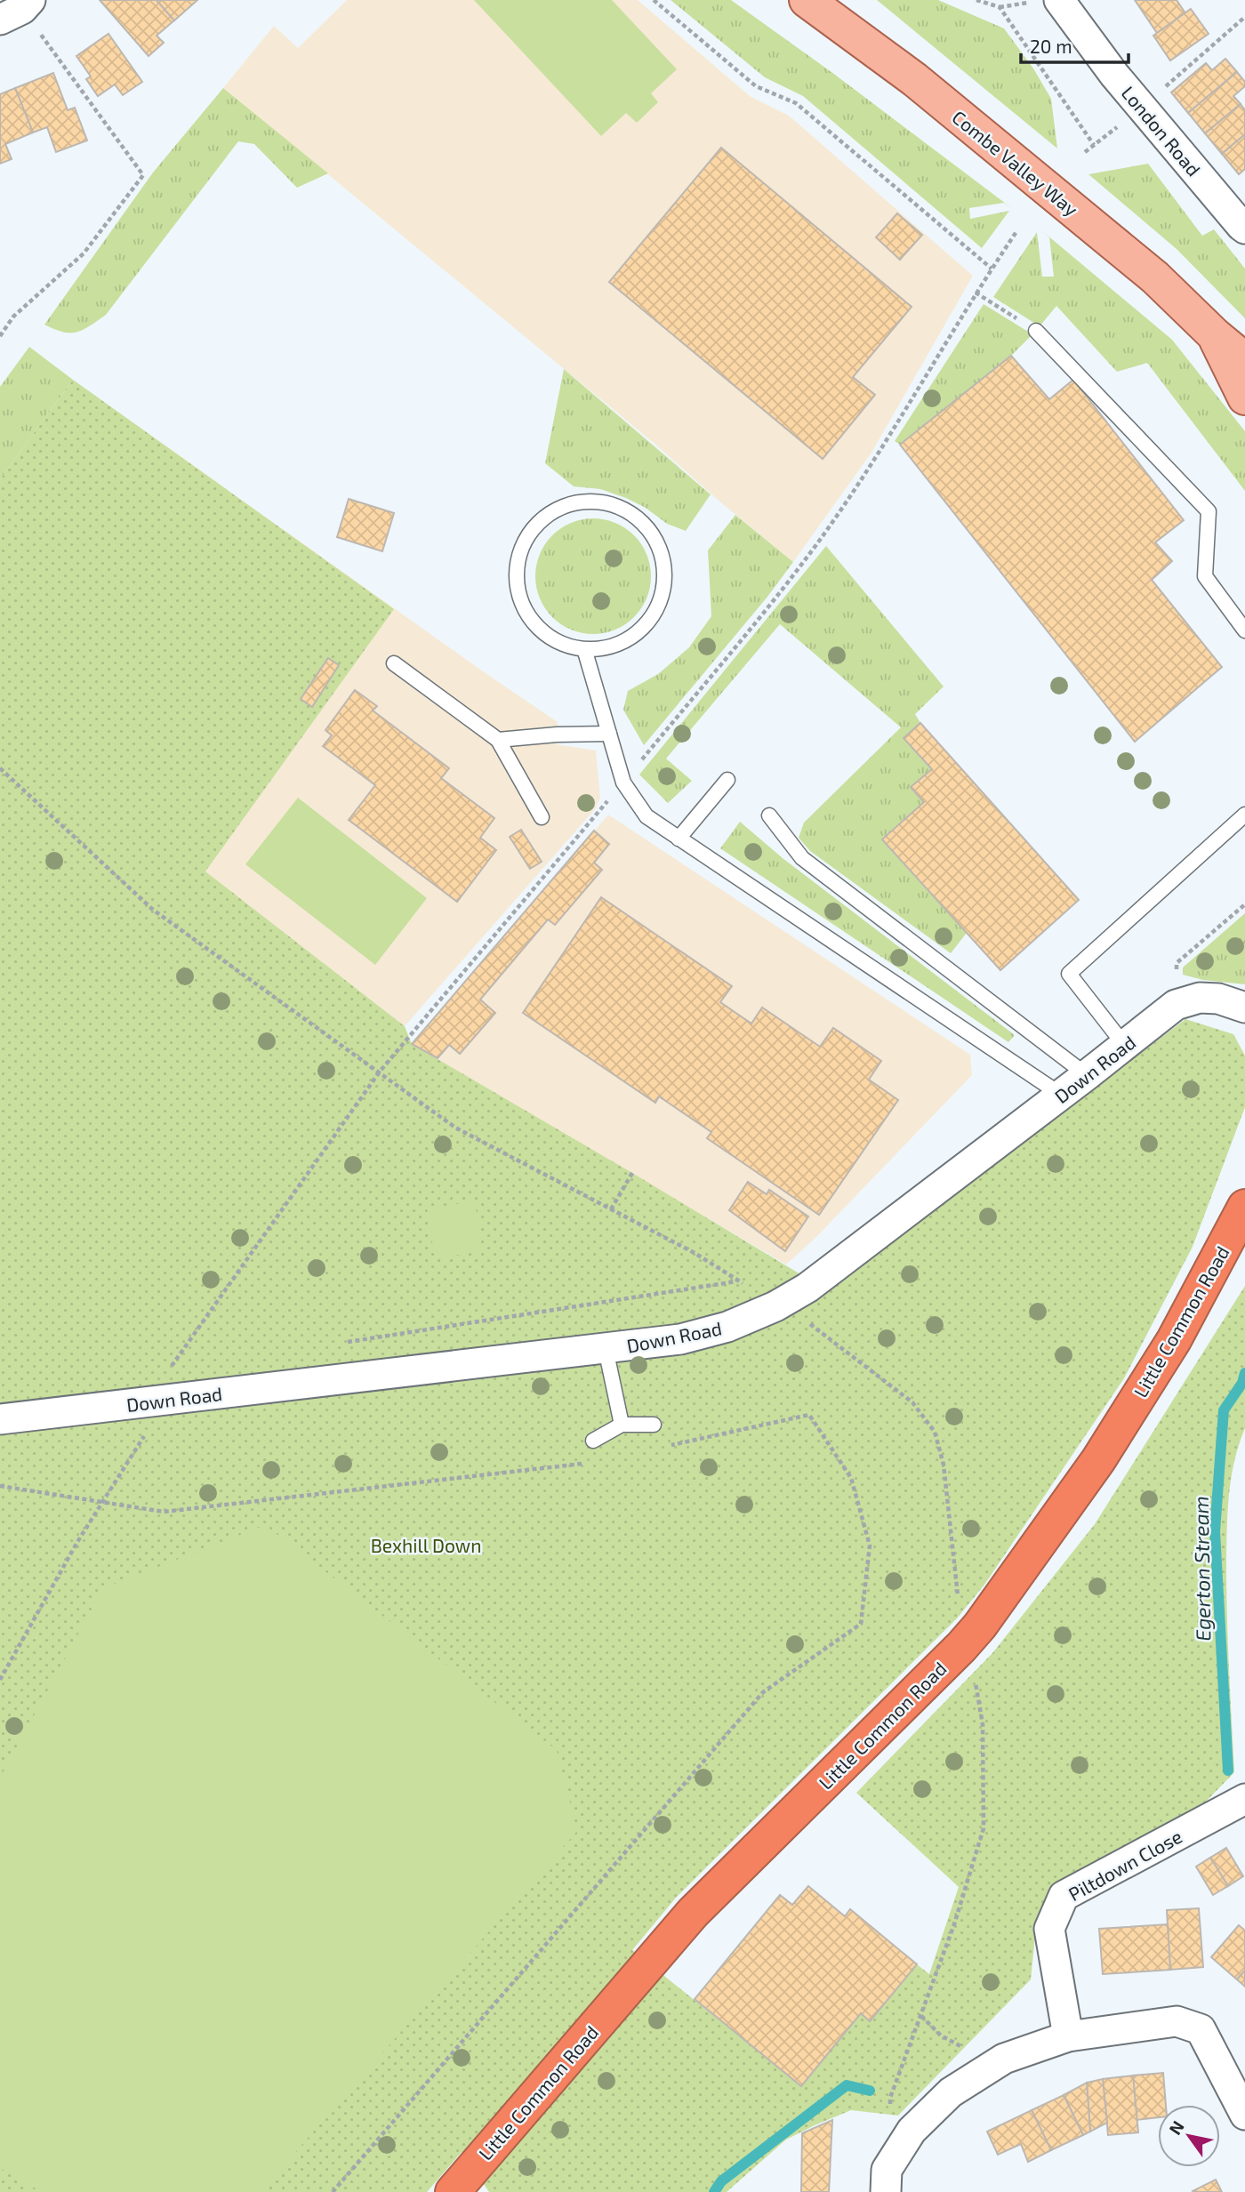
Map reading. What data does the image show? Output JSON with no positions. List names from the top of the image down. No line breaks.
{"streets":{"highway":["Little Common Road"],"main road":["Combe Valley Way"],"street":["London Road","Down Road","Piltdown Close"]},"water":["Egerton Stream"],"parks":["Bexhill Down"],"scale_bar":"20 m","north":"top left"}
